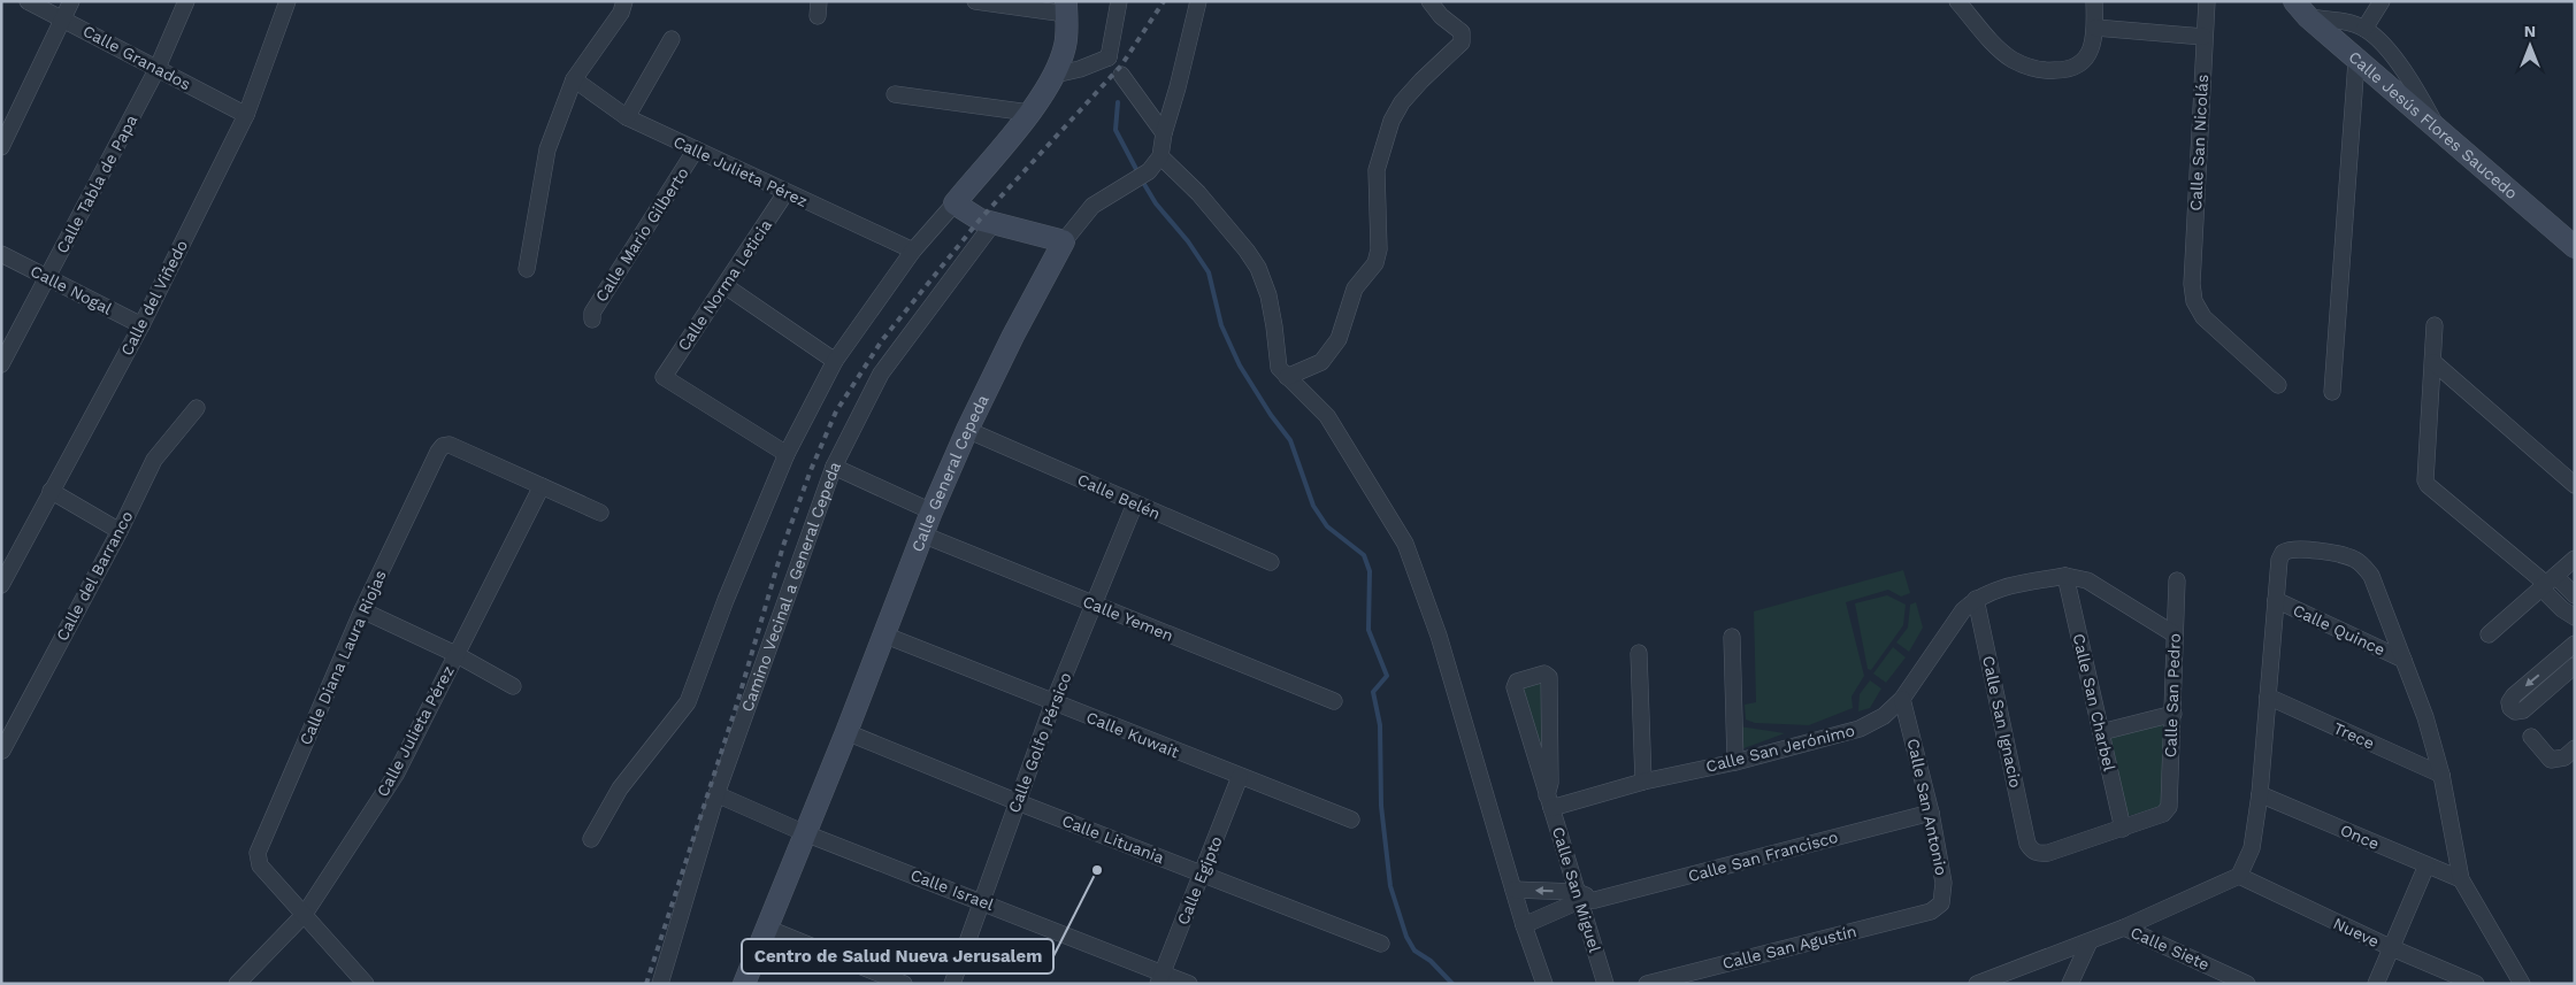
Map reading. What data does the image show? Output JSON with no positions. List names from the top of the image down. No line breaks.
{"streets":{"street":["Calle Granados","Calle Jesús Flores Saucedo","Calle San Nicolás","Calle Julieta Pérez","Calle Tabla de Papa","Calle Mario Gilberto","Calle Norma Leticia","Calle Nogal","Calle del Viñedo","Calle General Cepeda","Calle Belén","Calle del Barranco","Camino Vecinal a General Cepeda","Calle Yemen","Calle Quince","Calle Diana Laura Riojas","Calle San Pedro","Calle San Charbel","Calle San Ignacio","Calle Kuwait","Trece","Calle Golfo Pérsico","Calle San Jerónimo","Calle San Antonio","Once","Calle Lituania","Calle San Francisco","Calle Egipto","Calle Israel","Calle San Miguel","Nueve","Calle San Agustín","Calle Siete"]},"crossings":[["Calle Granados","Calle Tabla de Papa"],["Calle Granados","Calle del Viñedo"],["Calle Julieta Pérez","Calle Mario Gilberto"],["Calle Julieta Pérez","Calle Norma Leticia"],["Calle Julieta Pérez","Calle Diana Laura Riojas"],["Calle Tabla de Papa","Calle Nogal"],["Calle Nogal","Calle del Viñedo"],["Calle General Cepeda","Calle Belén"],["Calle General Cepeda","Calle Yemen"],["Calle General Cepeda","Calle Kuwait"],["Calle General Cepeda","Calle Lituania"],["Calle General Cepeda","Calle Israel"],["Calle Belén","Calle Golfo Pérsico"],["Camino Vecinal a General Cepeda","Calle Israel"],["Calle Yemen","Calle Golfo Pérsico"],["Calle San Pedro","Calle San Charbel"],["Calle San Pedro","Calle San Ignacio"],["Calle San Pedro","Calle San Jerónimo"],["Calle San Charbel","Calle San Ignacio"],["Calle San Charbel","Calle San Jerónimo"],["Calle San Ignacio","Calle San Jerónimo"],["Calle Kuwait","Calle Golfo Pérsico"],["Calle Kuwait","Calle Egipto"],["Calle Golfo Pérsico","Calle Lituania"],["Calle Golfo Pérsico","Calle Israel"],["Calle San Jerónimo","Calle San Antonio"],["Calle San Jerónimo","Calle San Miguel"],["Calle San Antonio","Calle San Francisco"],["Calle San Antonio","Calle San Agustín"],["Calle Lituania","Calle Egipto"],["Calle San Francisco","Calle San Miguel"],["Calle Egipto","Calle Israel"]],"places":["Centro de Salud Nueva Jerusalem"],"north":"top"}
